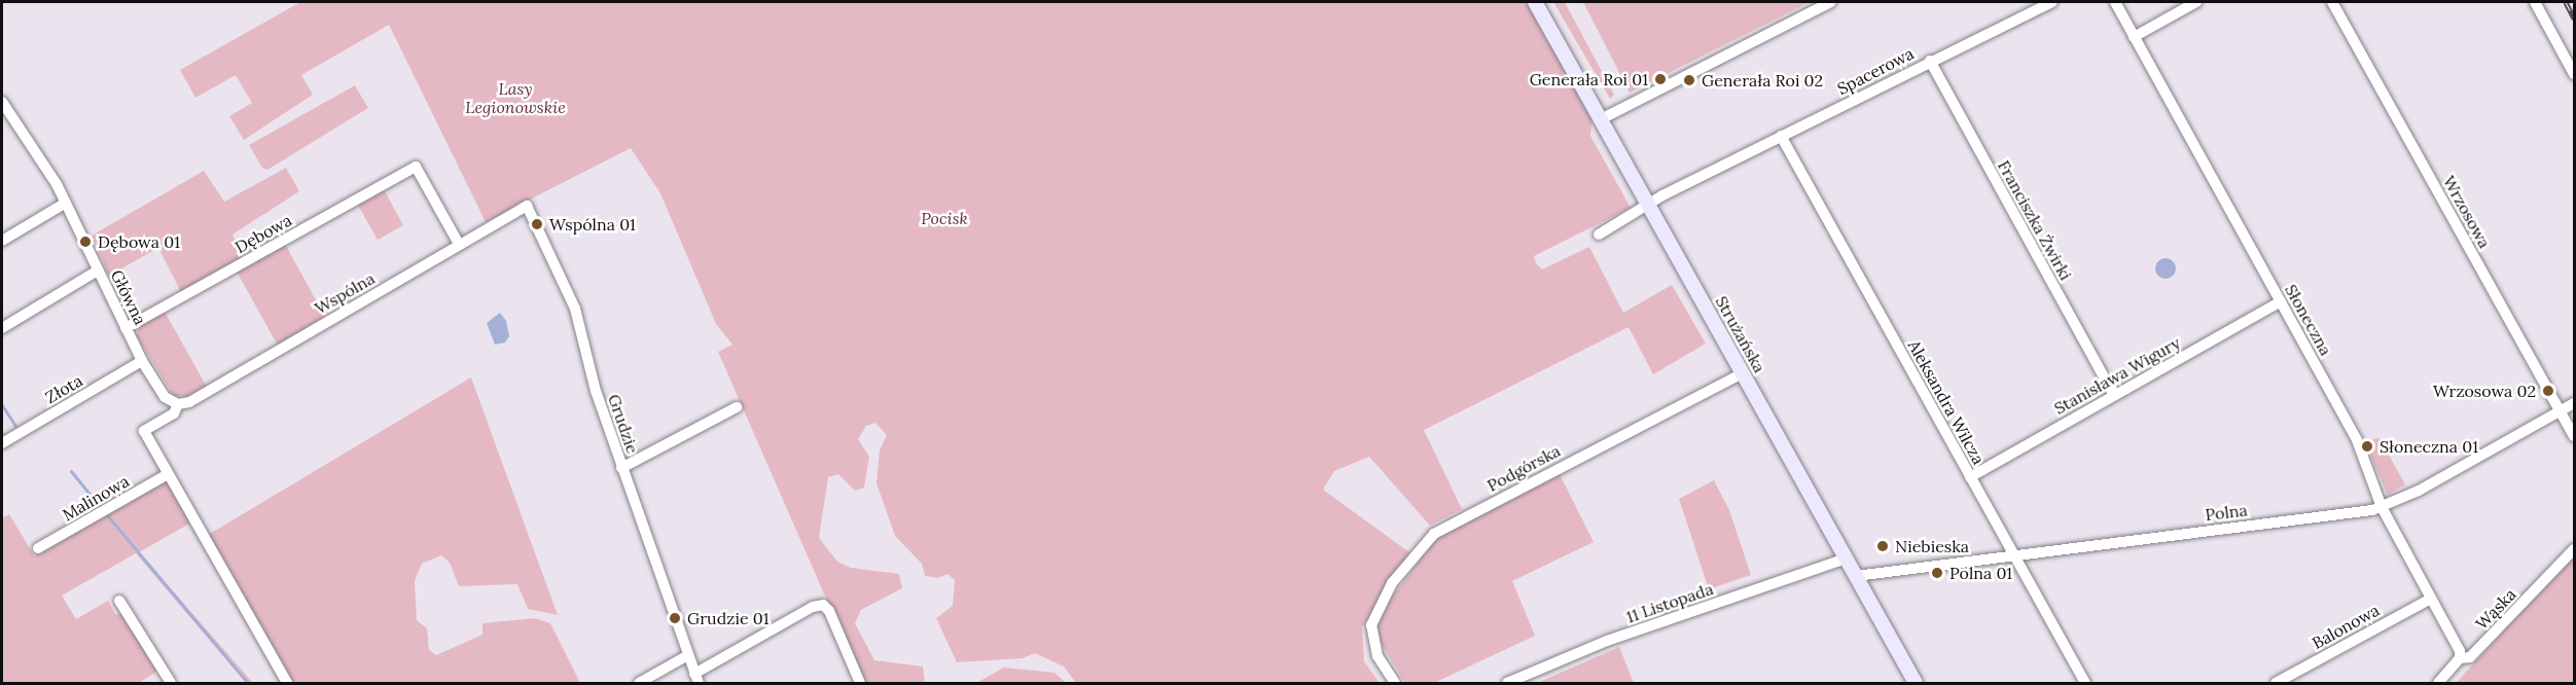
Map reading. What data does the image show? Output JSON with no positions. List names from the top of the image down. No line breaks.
{"streets":{"main road":["Strużańska"],"street":["Spacerowa","Wrzosowa","Franciszka Żwirki","Dębowa","Wspólna","Główna","Słoneczna","Stanisława Wigury","Złota","Aleksandra Wilcza","Grudzie","Podgórska","Malinowa","Polna","11 Listopada","Wąska","Balonowa"]},"crossings":[["Spacerowa","Franciszka Żwirki"],["Spacerowa","Strużańska"],["Spacerowa","Aleksandra Wilcza"],["Wrzosowa","Polna"],["Franciszka Żwirki","Stanisława Wigury"],["Dębowa","Wspólna"],["Dębowa","Główna"],["Wspólna","Główna"],["Wspólna","Grudzie"],["Główna","Złota"],["Słoneczna","Stanisława Wigury"],["Słoneczna","Polna"],["Słoneczna","Wąska"],["Słoneczna","Balonowa"],["Strużańska","Podgórska"],["Strużańska","Polna"],["Strużańska","11 Listopada"],["Stanisława Wigury","Aleksandra Wilcza"],["Aleksandra Wilcza","Polna"]],"parks":["Lasy Legionowskie","Pocisk"],"places":["Generała Roi 01","Generała Roi 02","Wspólna 01","Dębowa 01","Wrzosowa 02","Słoneczna 01","Niebieska","Polna 01","Grudzie 01"]}
